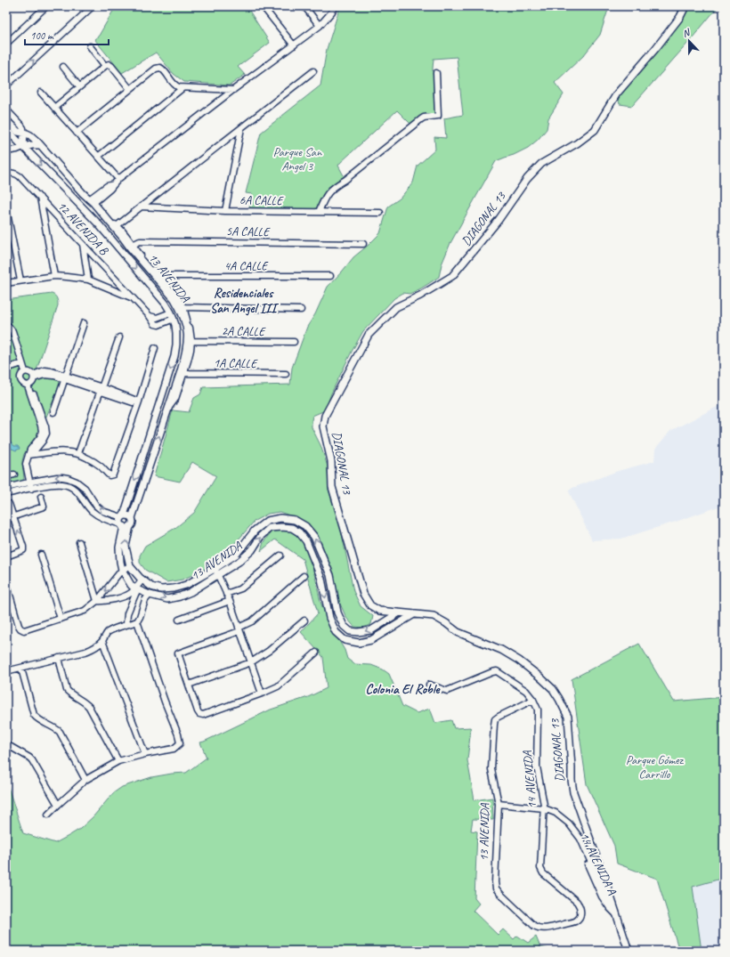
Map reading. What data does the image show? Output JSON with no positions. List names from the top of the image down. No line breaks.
{"streets":{"street":["6A CALLE","DIAGONAL 13","12 AVENIDA B","5A CALLE","4A CALLE","13 AVENIDA","2A CALLE","1A CALLE","14 AVENIDA","14 AVENIDA A"]},"crossings":[["DIAGONAL 13","13 AVENIDA"],["DIAGONAL 13","14 AVENIDA A"],["12 AVENIDA B","13 AVENIDA"],["5A CALLE","13 AVENIDA"],["13 AVENIDA","14 AVENIDA"],["13 AVENIDA","14 AVENIDA A"],["14 AVENIDA","14 AVENIDA A"]],"districts":["Residenciales San Angel III","Colonia El Roble"],"parks":["Parque San Angel 3","Parque Gómez Carrillo"],"scale_bar":"100 m","north":"top"}
